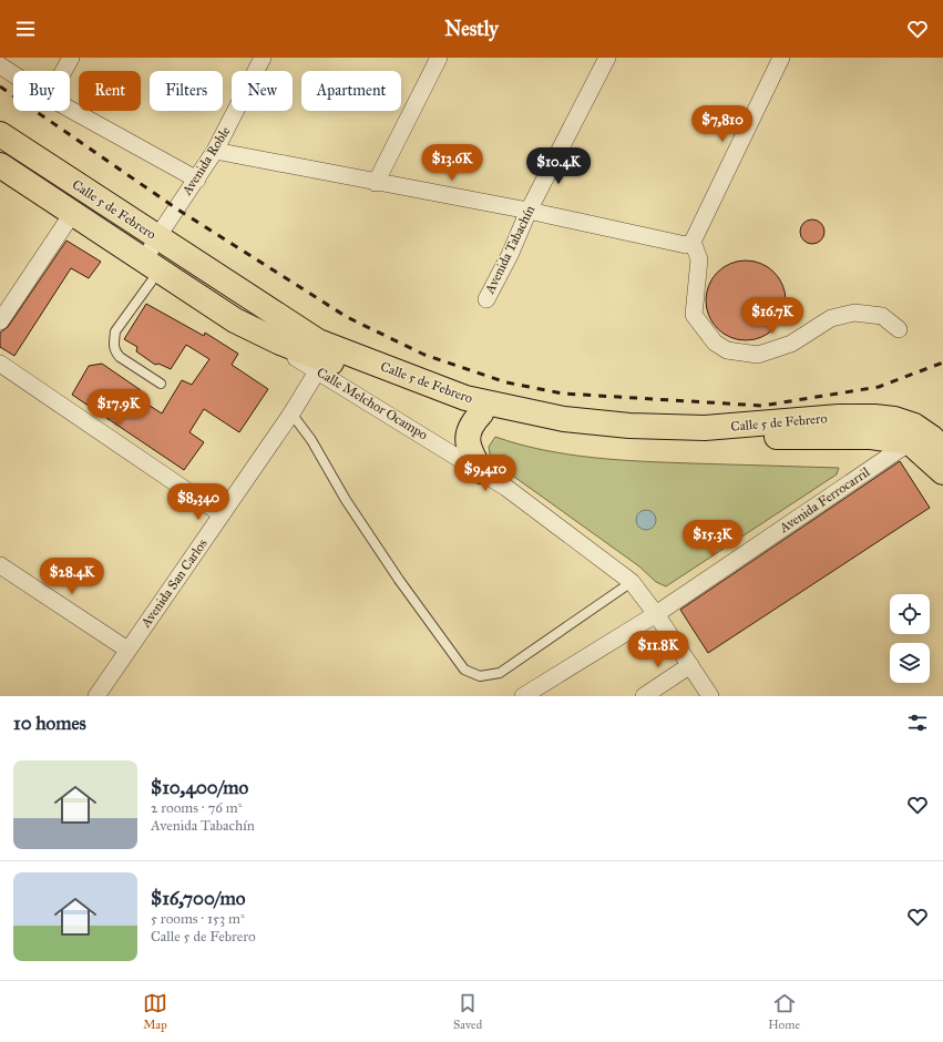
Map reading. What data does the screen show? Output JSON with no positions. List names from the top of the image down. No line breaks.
{"streets":{"main road":["Calle 5 de Febrero"],"street":["Avenida Roble","Avenida Tabachín","Calle Melchor Ocampo","Avenida Ferrocarril","Avenida San Carlos"]},"crossings":[["Avenida Roble","Calle 5 de Febrero"],["Calle 5 de Febrero","Calle Melchor Ocampo"],["Calle 5 de Febrero","Avenida Ferrocarril"],["Calle 5 de Febrero","Avenida San Carlos"],["Calle Melchor Ocampo","Avenida Ferrocarril"],["Calle Melchor Ocampo","Avenida San Carlos"]],"page":{"header":"Nestly","chip":["Buy","Rent","Filters","New","Apartment"],"price":["$7,810","$13.6K","$10.4K","$16.7K","$17.9K","$9,410","$8,340","$15.3K","$28.4K","$11.8K"],"heading":"10 homes","list":[{"name":"$10,400/mo","note":"2 rooms · 76 m² · Avenida Tabachín"},{"name":"$16,700/mo","note":"5 rooms · 153 m² · Calle 5 de Febrero"}],"tabs":["Map","Saved","Home"]}}
